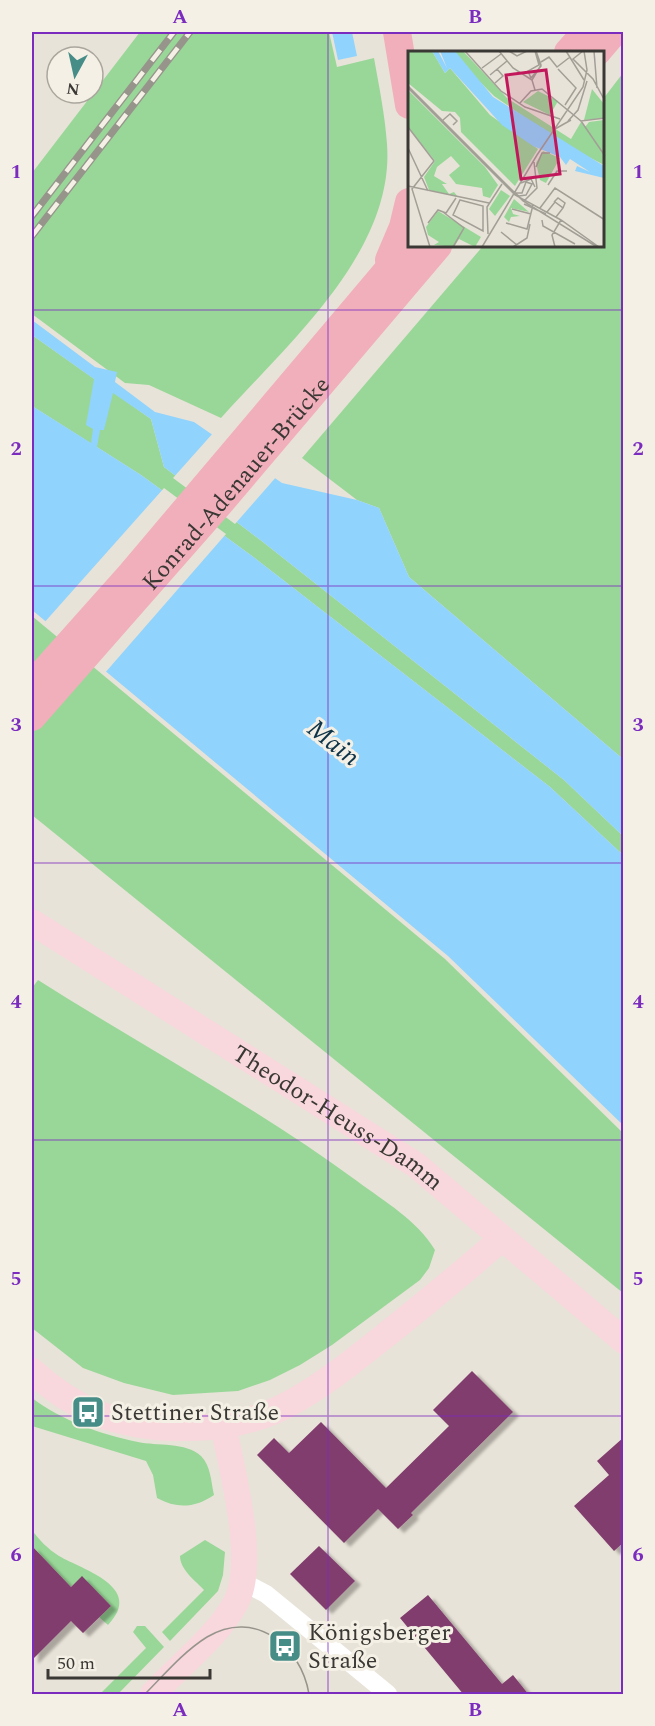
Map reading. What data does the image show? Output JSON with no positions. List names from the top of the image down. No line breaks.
{"streets":{"main road":["Konrad-Adenauer-Brücke","Theodor-Heuss-Damm"]},"water":["Main"],"places":{"bus stop":["Stettiner Straße","Königsberger Straße"]},"scale_bar":"50 m","north":"bottom","grid":{"columns":["A","B"],"rows":["1","2","3","4","5","6"]}}
